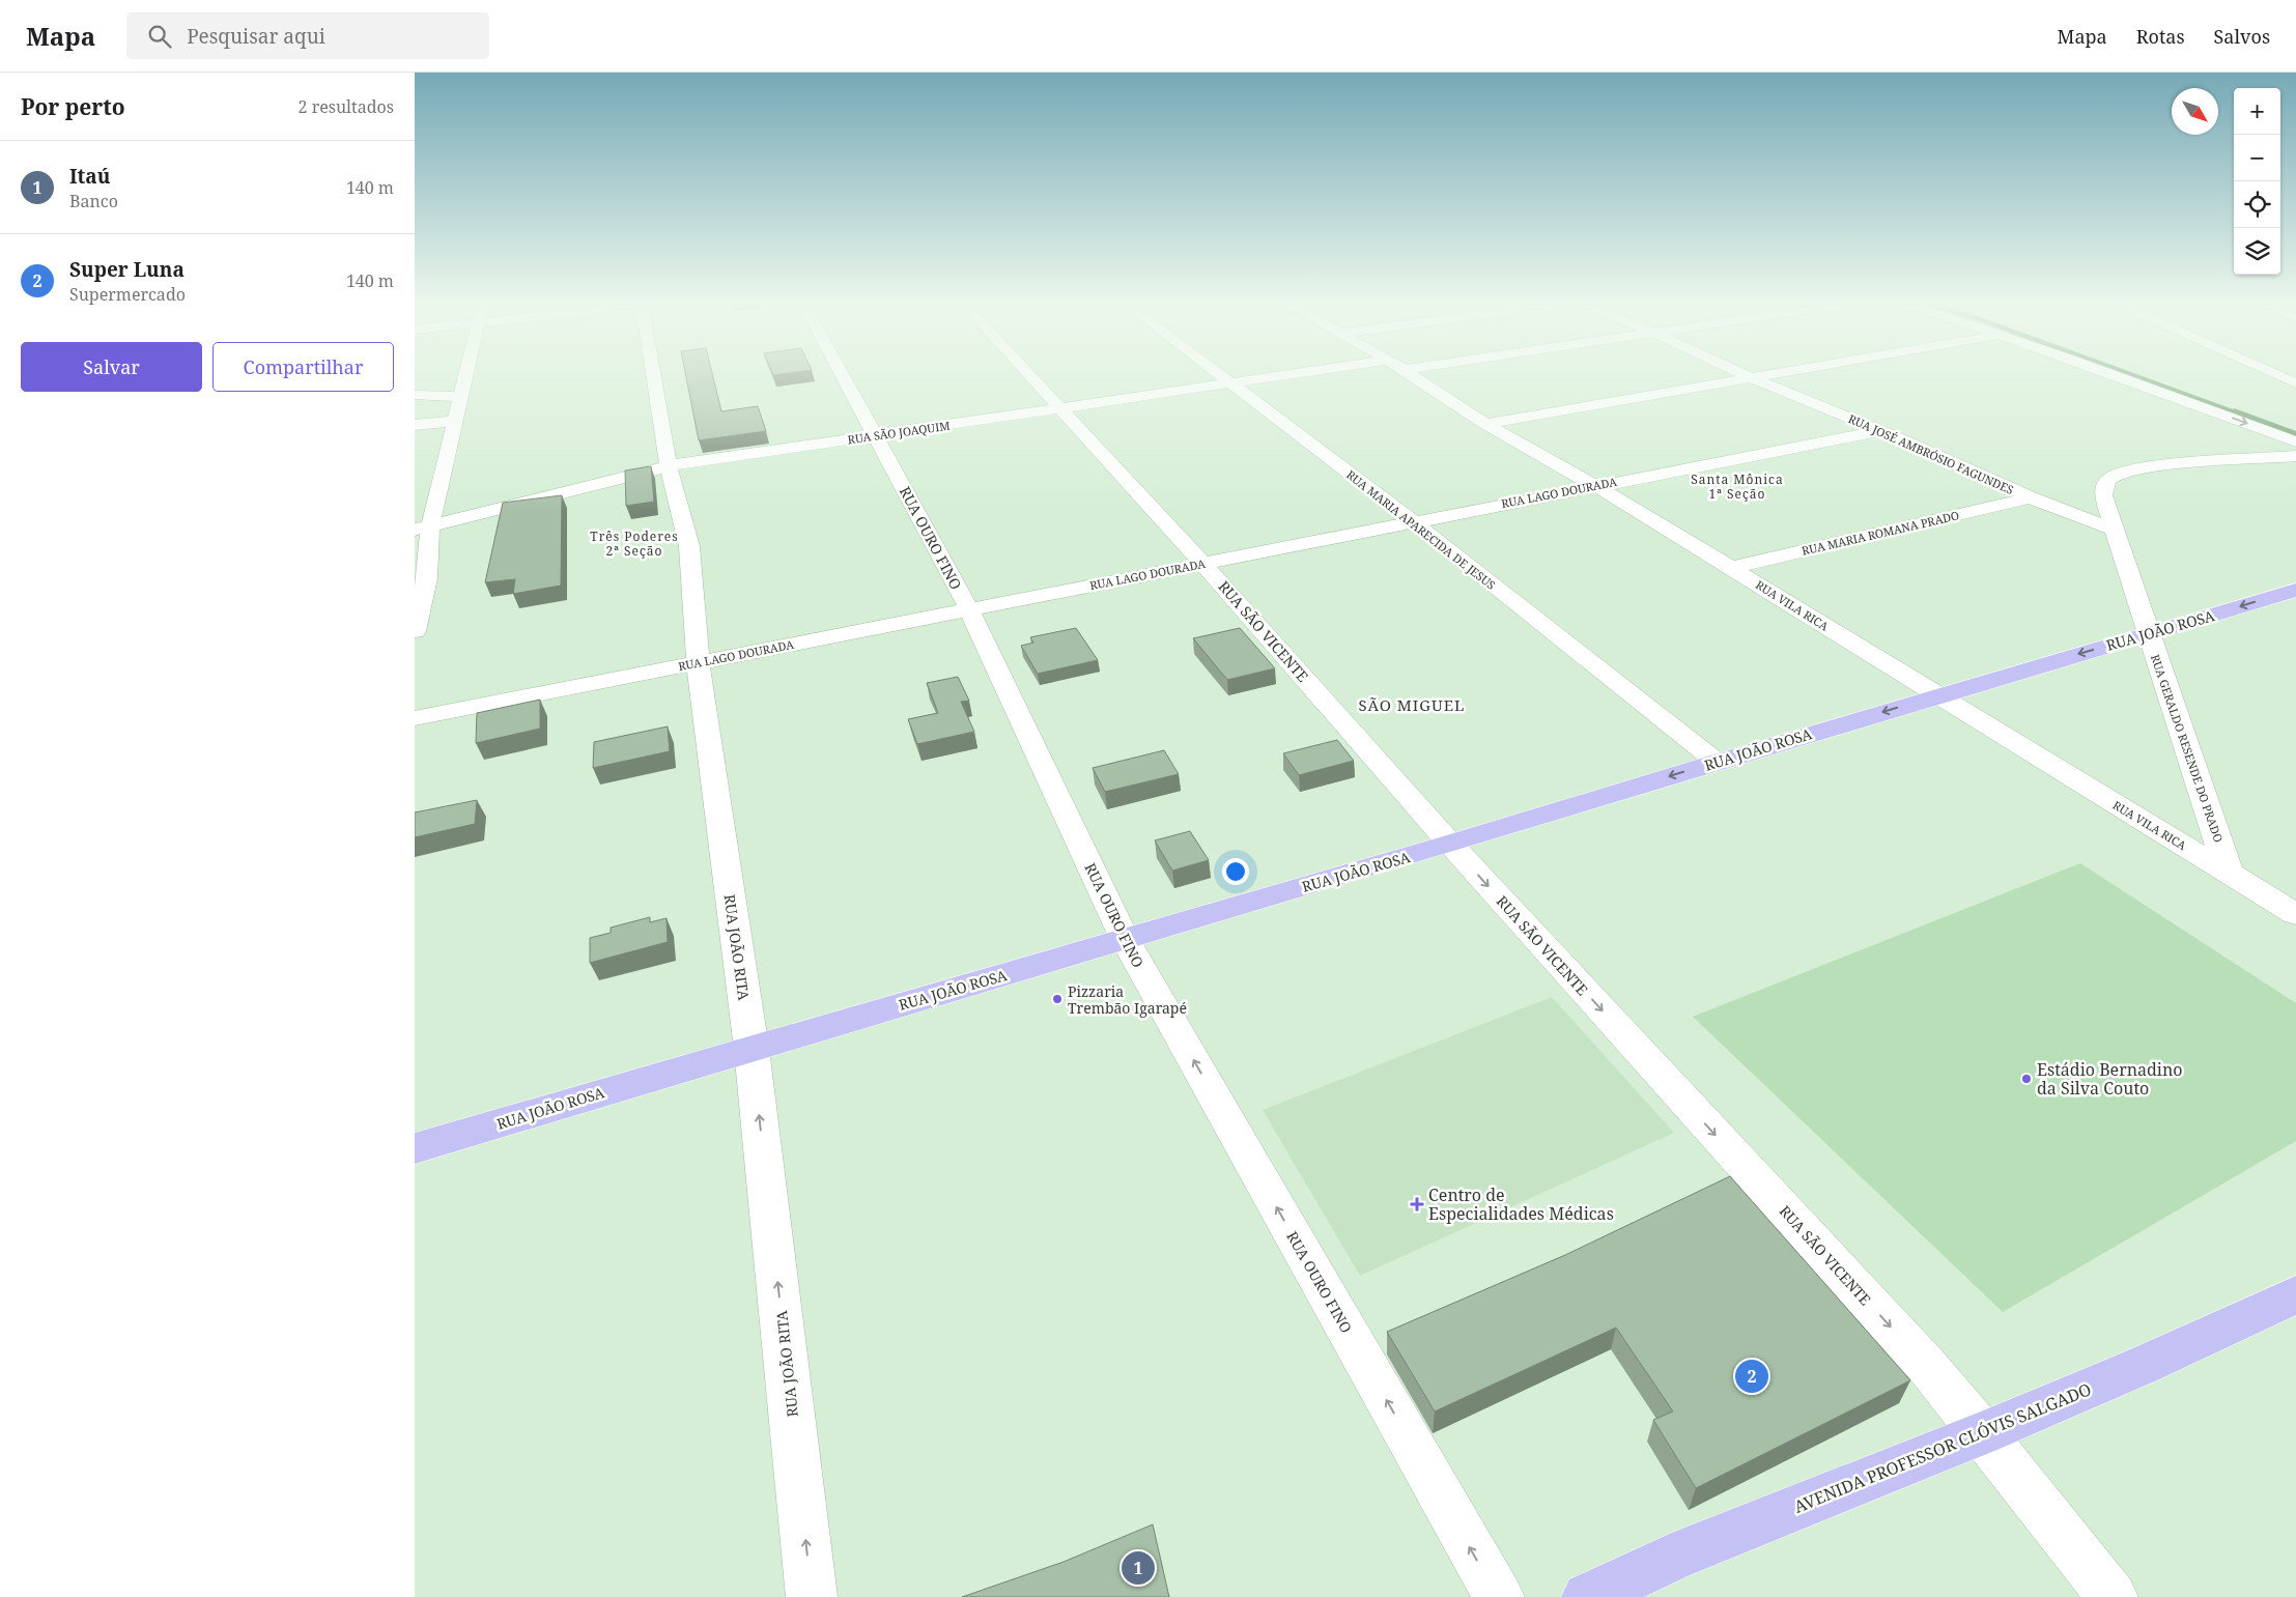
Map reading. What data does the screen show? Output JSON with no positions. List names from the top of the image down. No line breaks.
{"streets":{"main road":["RUA JOÃO ROSA","AVENIDA PROFESSOR CLÓVIS SALGADO"],"street":["RUA SÃO JOAQUIM","RUA JOSÉ AMBRÓSIO FAGUNDES","RUA LAGO DOURADA","RUA MARIA APARECIDA DE JESUS","RUA MARIA ROMANA PRADO","RUA OURO FINO","RUA VILA RICA","RUA SÃO VICENTE","RUA GERALDO RESENDE DO PRADO","RUA JOÃO RITA"]},"crossings":[["RUA SÃO JOAQUIM","RUA MARIA APARECIDA DE JESUS"],["RUA SÃO JOAQUIM","RUA OURO FINO"],["RUA SÃO JOAQUIM","RUA SÃO VICENTE"],["RUA SÃO JOAQUIM","RUA JOÃO RITA"],["RUA JOSÉ AMBRÓSIO FAGUNDES","RUA LAGO DOURADA"],["RUA JOSÉ AMBRÓSIO FAGUNDES","RUA MARIA ROMANA PRADO"],["RUA JOSÉ AMBRÓSIO FAGUNDES","RUA GERALDO RESENDE DO PRADO"],["RUA LAGO DOURADA","RUA MARIA APARECIDA DE JESUS"],["RUA LAGO DOURADA","RUA OURO FINO"],["RUA LAGO DOURADA","RUA VILA RICA"],["RUA LAGO DOURADA","RUA SÃO VICENTE"],["RUA LAGO DOURADA","RUA JOÃO RITA"],["RUA MARIA APARECIDA DE JESUS","RUA JOÃO ROSA"],["RUA MARIA ROMANA PRADO","RUA VILA RICA"],["RUA OURO FINO","RUA JOÃO ROSA"],["RUA VILA RICA","RUA JOÃO ROSA"],["RUA VILA RICA","RUA GERALDO RESENDE DO PRADO"],["RUA JOÃO ROSA","RUA SÃO VICENTE"],["RUA JOÃO ROSA","RUA GERALDO RESENDE DO PRADO"],["RUA JOÃO ROSA","RUA JOÃO RITA"],["RUA SÃO VICENTE","AVENIDA PROFESSOR CLÓVIS SALGADO"]],"one_way":["RUA OURO FINO","RUA JOÃO ROSA","RUA SÃO VICENTE","RUA JOÃO RITA"],"districts":["Santa Mônica 1ª Seção","Três Poderes 2ª Seção","SÃO MIGUEL"],"places":{"other":["Pizzaria Trembão Igarapé","Estádio Bernadino da Silva Couto"],"health":["Centro de Especialidades Médicas"]},"north":"bottom right","page":{"header":"Mapa","search":"Pesquisar aqui","nav":["Mapa","Rotas","Salvos"],"heading":["Por perto","2 resultados"],"map_buttons":["+","−"],"list":[{"mark":"1","name":"Itaú","note":"Banco","value":"140 m"},{"mark":"2","name":"Super Luna","note":"Supermercado","value":"140 m"}],"buttons":["Salvar","Compartilhar"],"pins":["2","1"]}}
